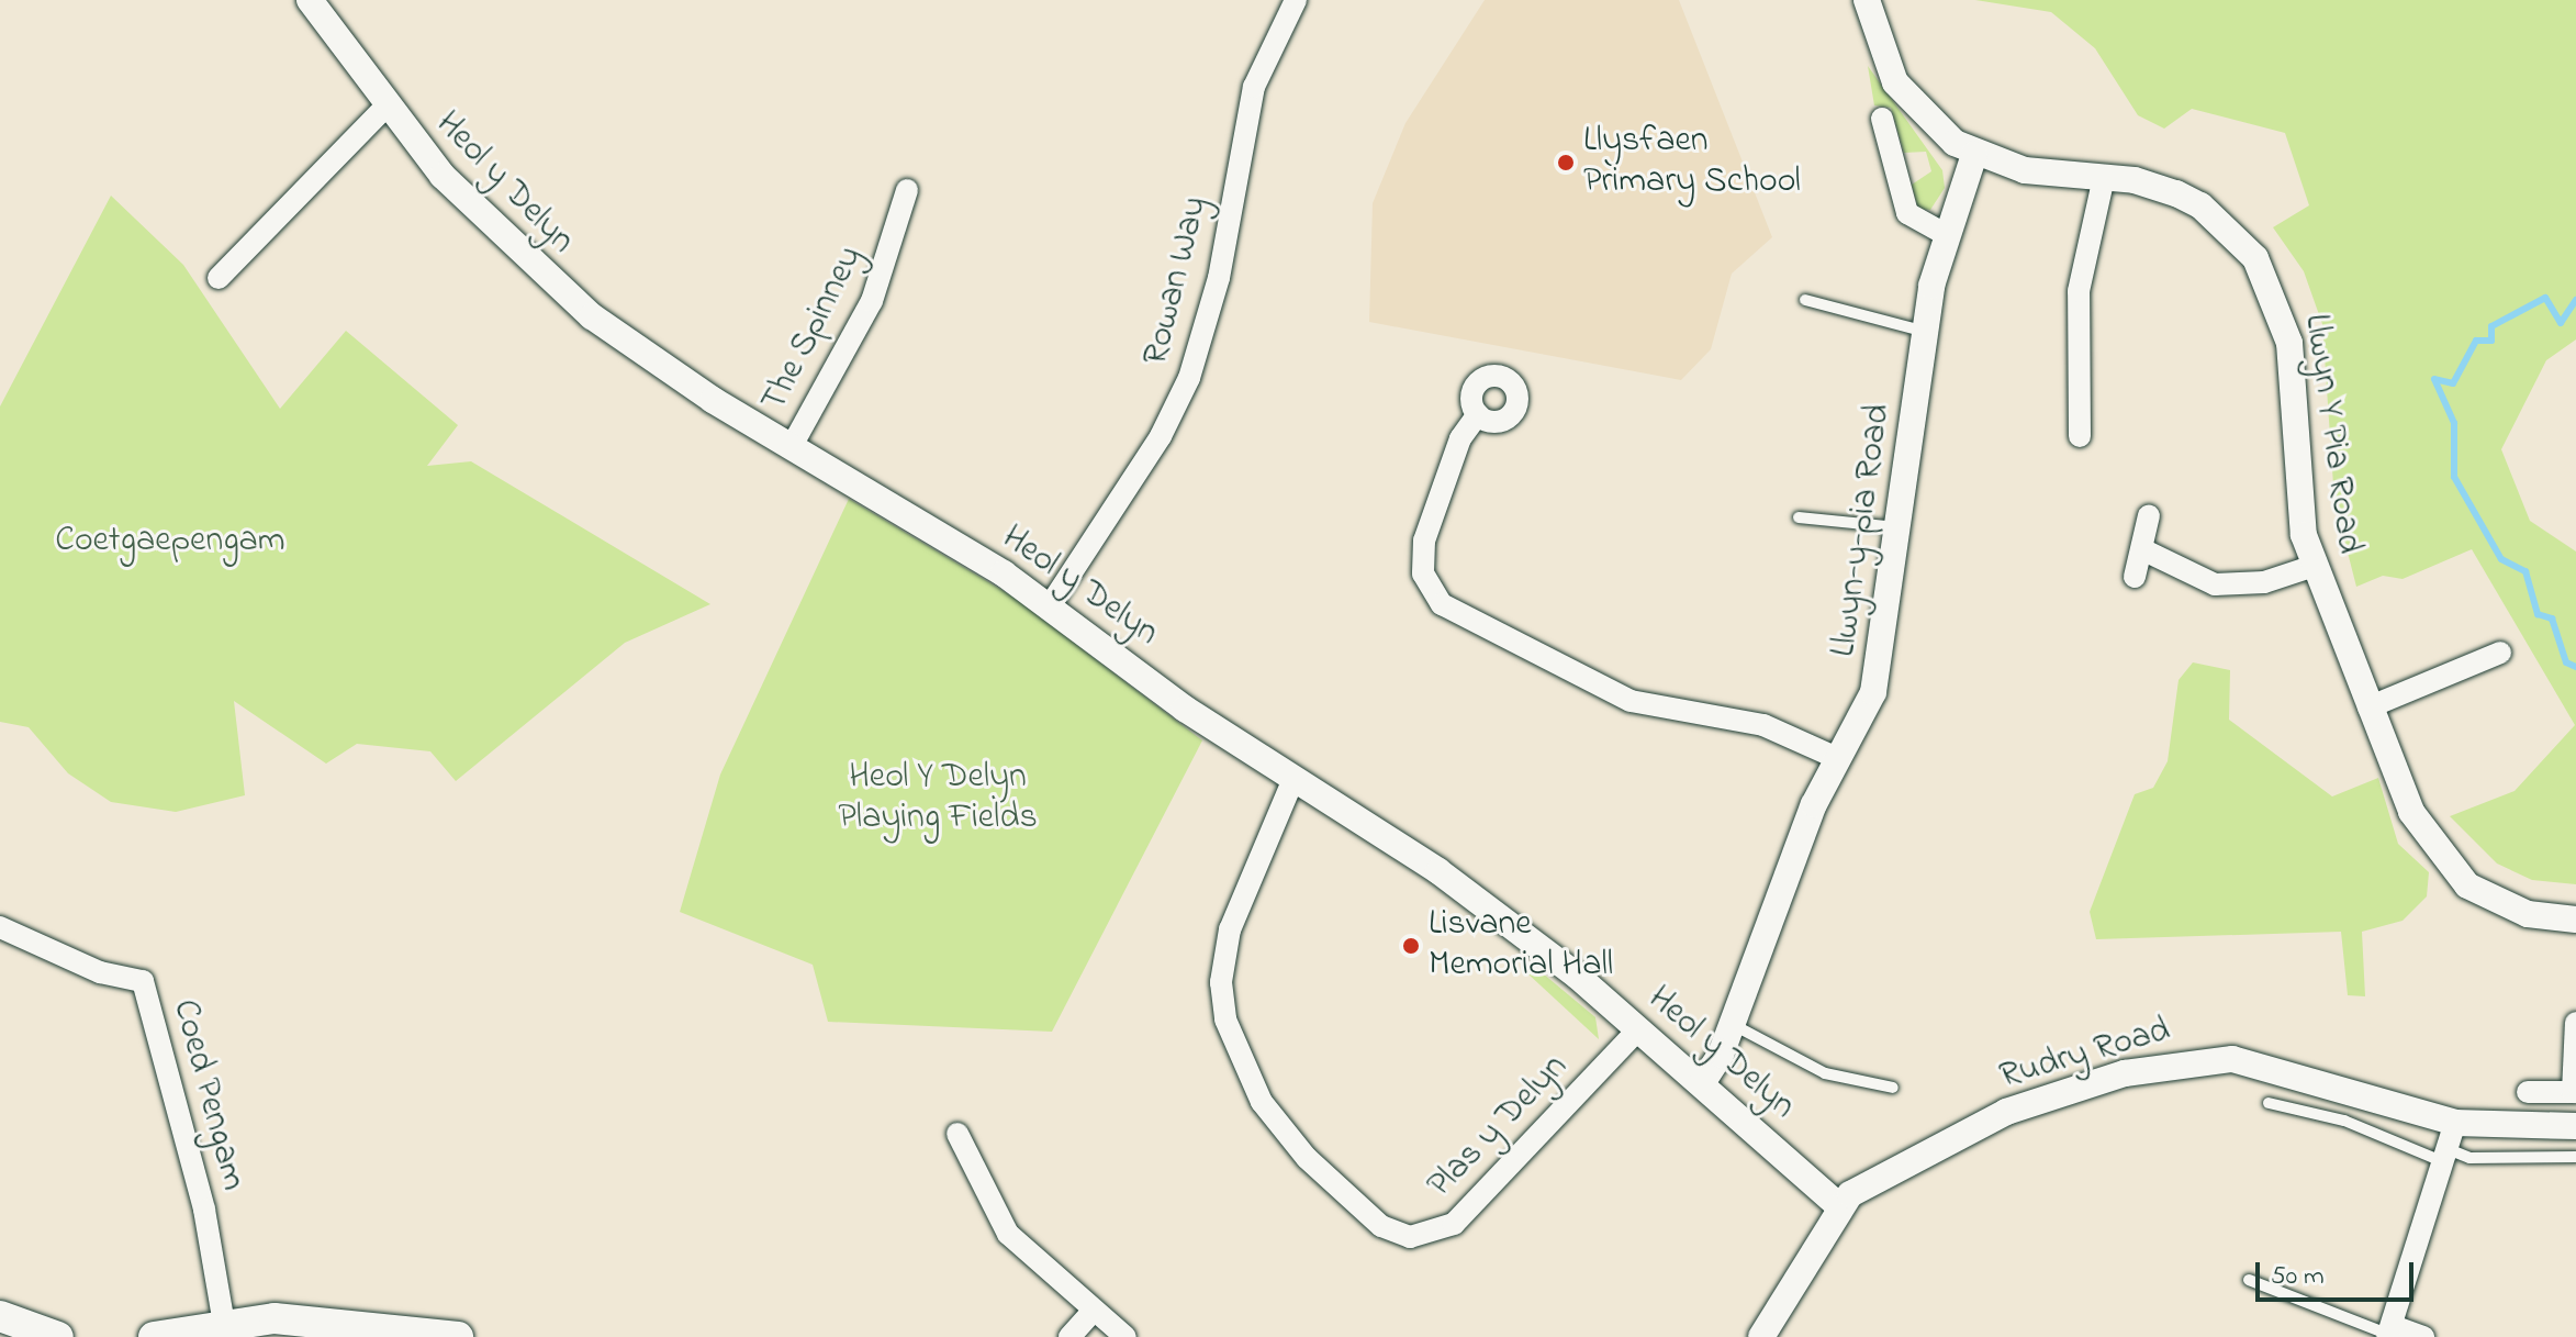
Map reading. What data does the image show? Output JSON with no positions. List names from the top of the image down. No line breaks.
{"streets":{"street":["Heol y Delyn","Rowan Way","The Spinney","Llwyn Y Pia Road","Llwyn-y-pia Road","Rudry Road","Coed Pengam","Plas y Delyn"]},"crossings":[["Heol y Delyn","Rowan Way"],["Heol y Delyn","The Spinney"],["Heol y Delyn","Llwyn-y-pia Road"],["Heol y Delyn","Rudry Road"],["Heol y Delyn","Plas y Delyn"],["Llwyn Y Pia Road","Llwyn-y-pia Road"]],"parks":["Coetgaepengam","Heol Y Delyn Playing Fields"],"places":["Llysfaen Primary School","Lisvane Memorial Hall"],"scale_bar":"50 m"}
